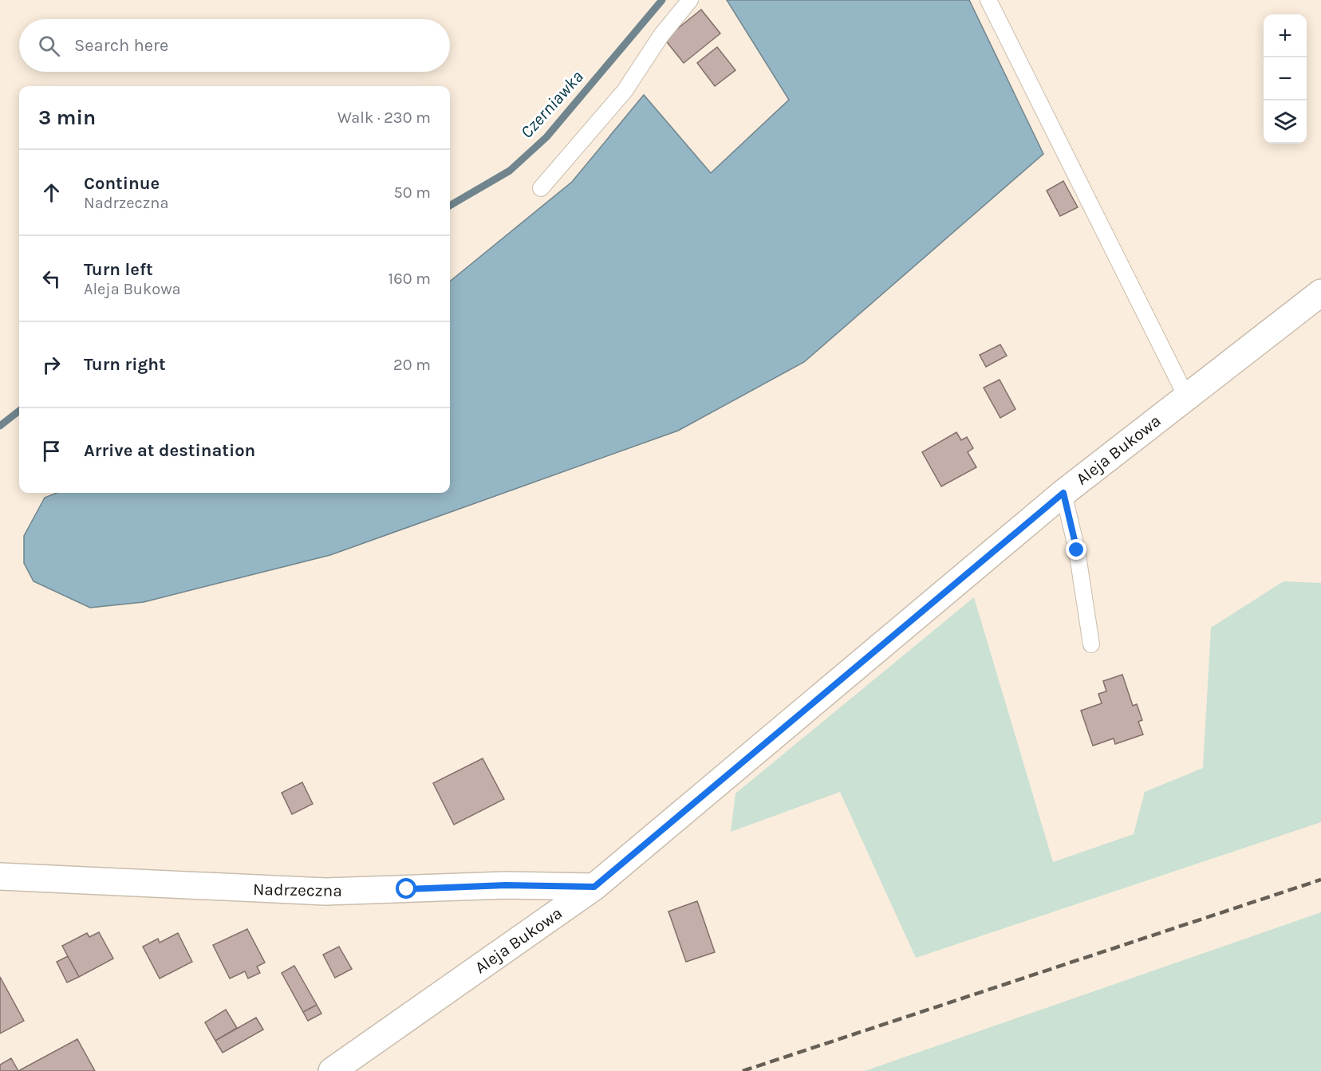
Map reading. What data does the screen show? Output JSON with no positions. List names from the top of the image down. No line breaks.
{"streets":{"street":["Aleja Bukowa","Nadrzeczna"]},"crossings":[["Aleja Bukowa","Nadrzeczna"]],"water":["Czerniawka"],"page":{"map_buttons":["+","−"],"search":"Search here","heading":["3 min","Walk · 230 m"],"list":[["Continue","Nadrzeczna","50 m"],["Turn left","Aleja Bukowa","160 m"],["Turn right","20 m"],"Arrive at destination"]}}
